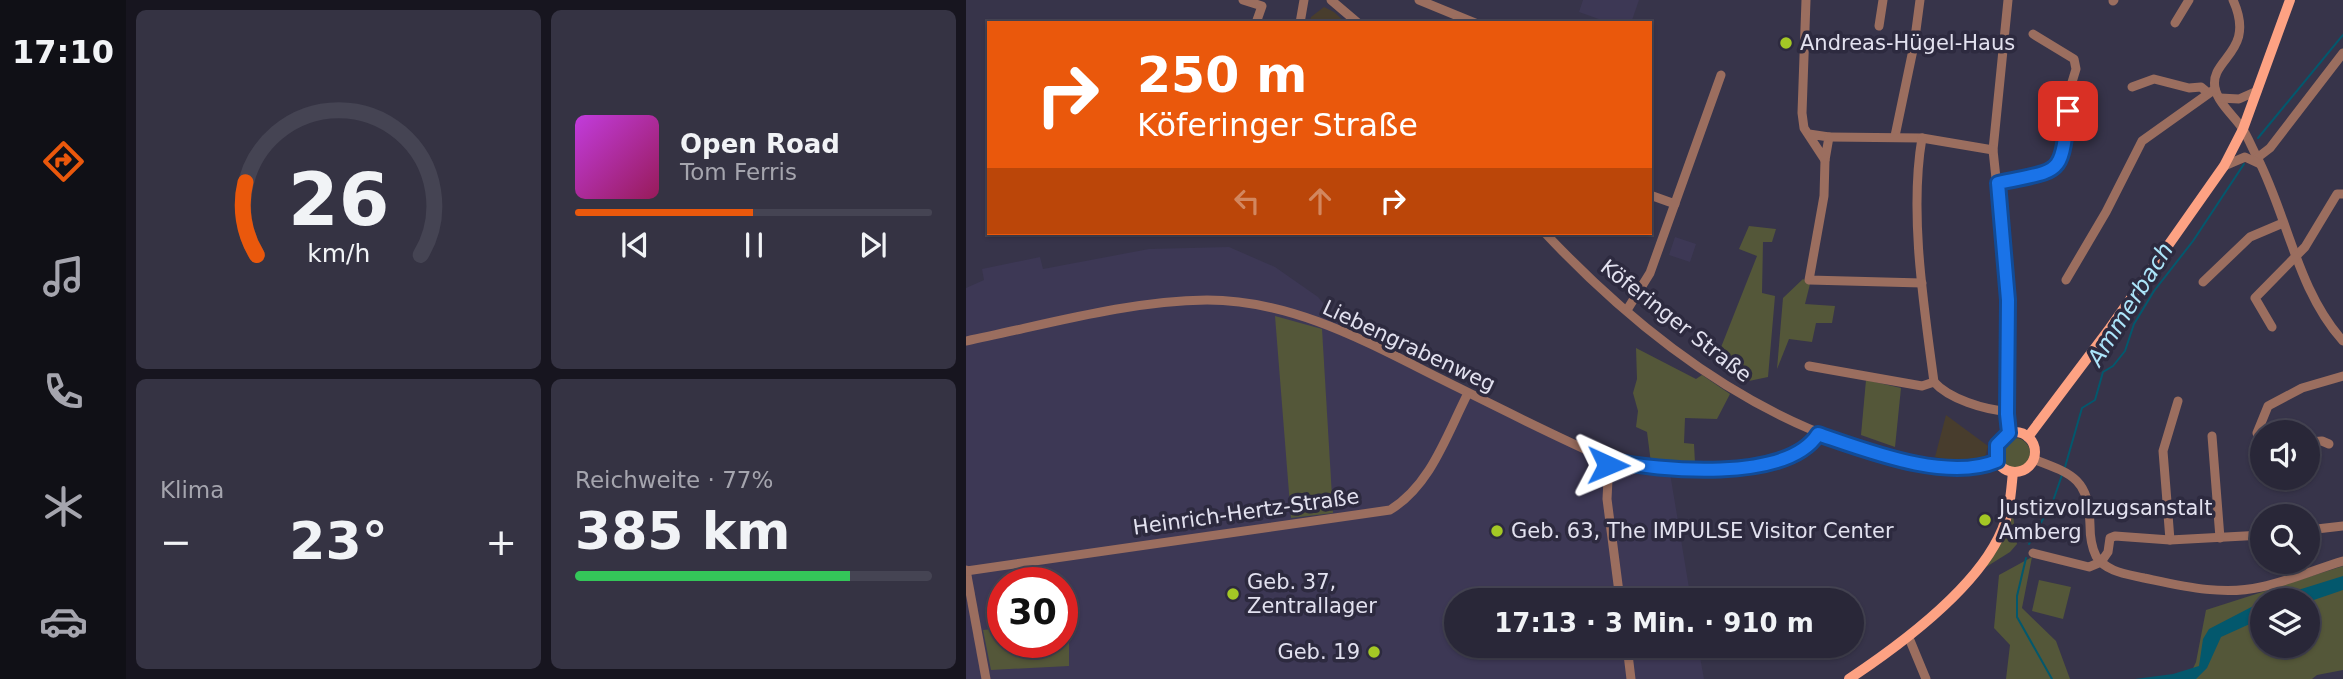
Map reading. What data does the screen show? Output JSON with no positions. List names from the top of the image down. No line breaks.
{"streets":{"street":["Köferinger Straße","Liebengrabenweg","Heinrich-Hertz-Straße"]},"crossings":[["Köferinger Straße","Liebengrabenweg"],["Liebengrabenweg","Heinrich-Hertz-Straße"]],"water":["Ammerbach"],"places":["Andreas-Hügel-Haus","Justizvollzugsanstalt Amberg","Geb. 63, The IMPULSE Visitor Center","Geb. 37, Zentrallager","Geb. 19"],"page":{"tabs":"17:10","turn":["250 m","Köferinger Straße"],"song":["Open Road","Tom Ferris"],"tile":["Klima",["Reichweite · 77%","385 km"]],"heat":["−","23°","+"],"limit":"30","trip":"17:13 · 3 Min. · 910 m","gauge":["26","km/h"]}}
